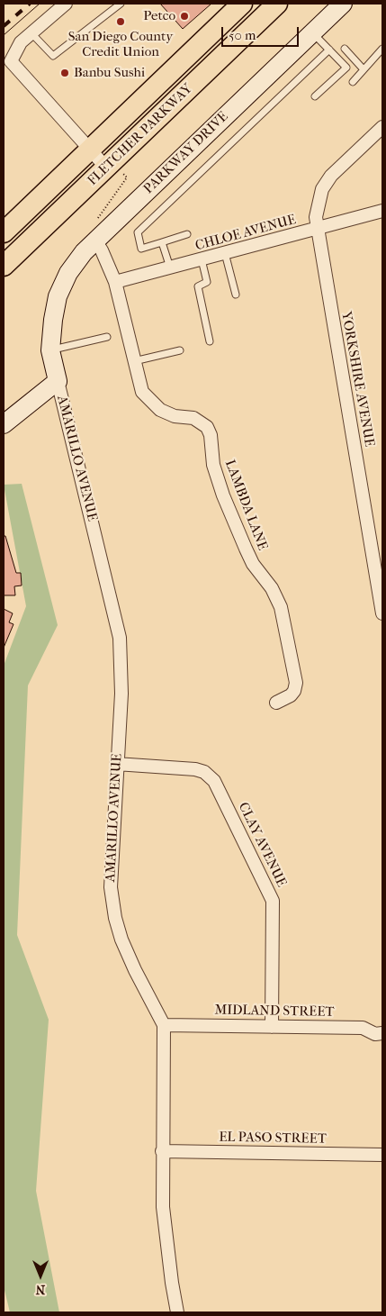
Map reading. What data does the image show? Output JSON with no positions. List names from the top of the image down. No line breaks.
{"streets":{"main road":["FLETCHER PARKWAY"],"street":["PARKWAY DRIVE","CHLOE AVENUE","YORKSHIRE AVENUE","AMARILLO AVENUE","LAMBDA LANE","CLAY AVENUE","MIDLAND STREET","EL PASO STREET"]},"crossings":[["PARKWAY DRIVE","AMARILLO AVENUE"],["PARKWAY DRIVE","LAMBDA LANE"],["CHLOE AVENUE","YORKSHIRE AVENUE"],["CHLOE AVENUE","LAMBDA LANE"],["AMARILLO AVENUE","CLAY AVENUE"],["AMARILLO AVENUE","MIDLAND STREET"],["AMARILLO AVENUE","EL PASO STREET"],["CLAY AVENUE","MIDLAND STREET"]],"places":["Petco","San Diego County Credit Union","Banbu Sushi"],"scale_bar":"50 m","north":"bottom"}
